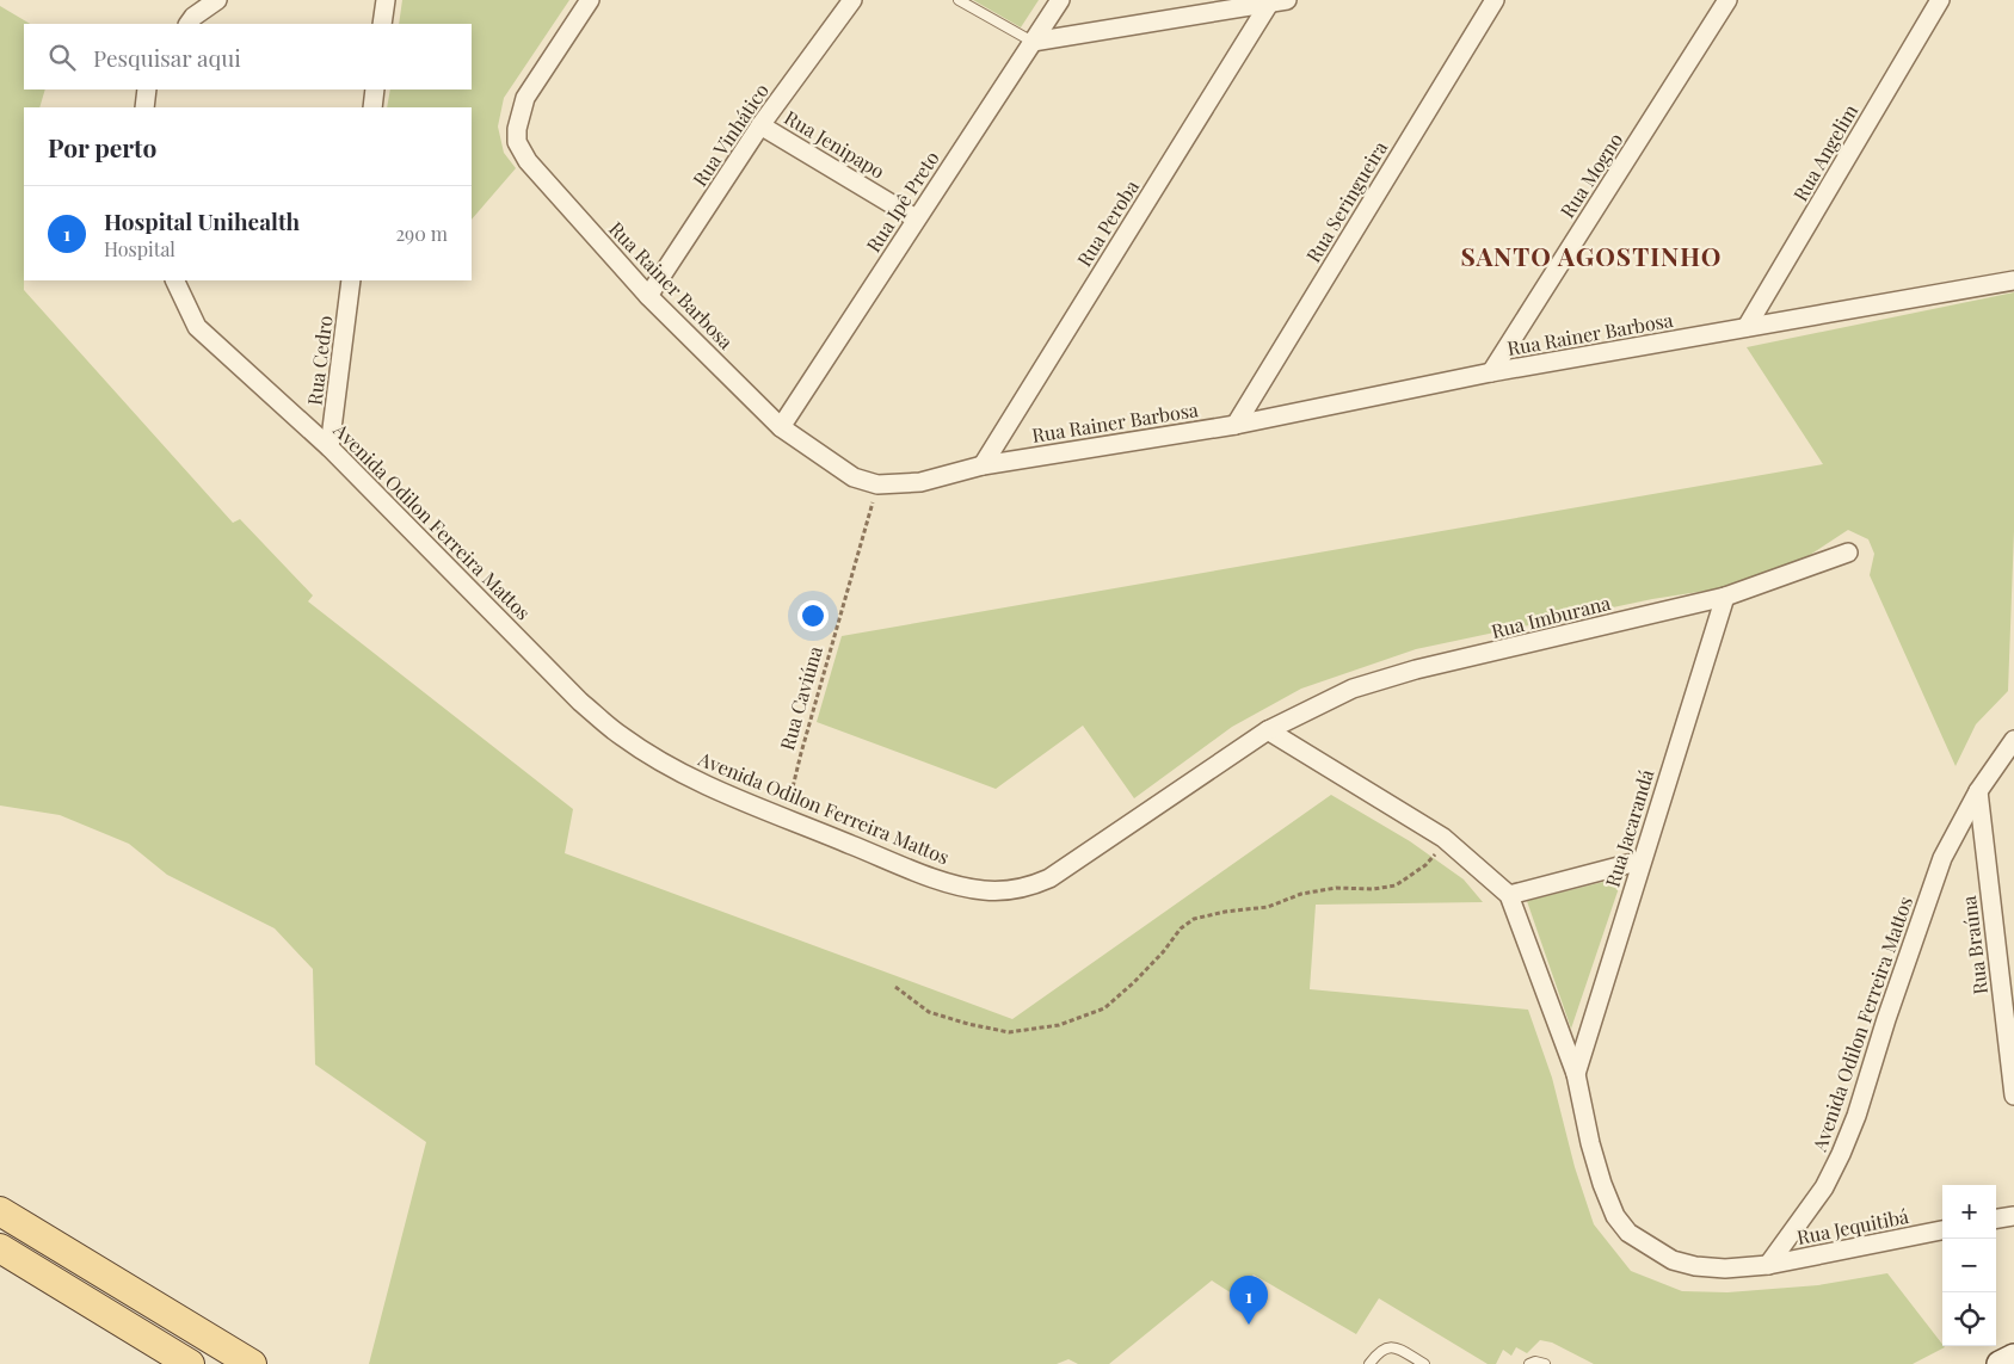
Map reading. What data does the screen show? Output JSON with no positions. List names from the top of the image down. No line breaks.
{"streets":{"street":["Rua Vinhático","Rua Jenipapo","Rua Angelim","Rua Mogno","Rua Ipê Preto","Rua Seringueira","Rua Peroba","Rua Rainer Barbosa","Rua Cedro","Avenida Odilon Ferreira Mattos","Rua Imburana","Rua Jacarandá","Rua Braúna","Rua Jequitibá"],"path":["Rua Caviúna"]},"crossings":[["Rua Vinhático","Rua Jenipapo"],["Rua Vinhático","Rua Rainer Barbosa"],["Rua Jenipapo","Rua Ipê Preto"],["Rua Angelim","Rua Rainer Barbosa"],["Rua Mogno","Rua Rainer Barbosa"],["Rua Ipê Preto","Rua Rainer Barbosa"],["Rua Seringueira","Rua Rainer Barbosa"],["Rua Peroba","Rua Rainer Barbosa"],["Rua Rainer Barbosa","Rua Caviúna"],["Rua Cedro","Avenida Odilon Ferreira Mattos"],["Avenida Odilon Ferreira Mattos","Rua Imburana"],["Avenida Odilon Ferreira Mattos","Rua Caviúna"],["Avenida Odilon Ferreira Mattos","Rua Braúna"],["Avenida Odilon Ferreira Mattos","Rua Jequitibá"],["Rua Imburana","Rua Jacarandá"]],"districts":["SANTO AGOSTINHO"],"page":{"search":"Pesquisar aqui","heading":"Por perto","list":[{"mark":"1","name":"Hospital Unihealth","note":"Hospital","value":"290 m"}],"map_buttons":["+","−"],"pins":"1"}}
